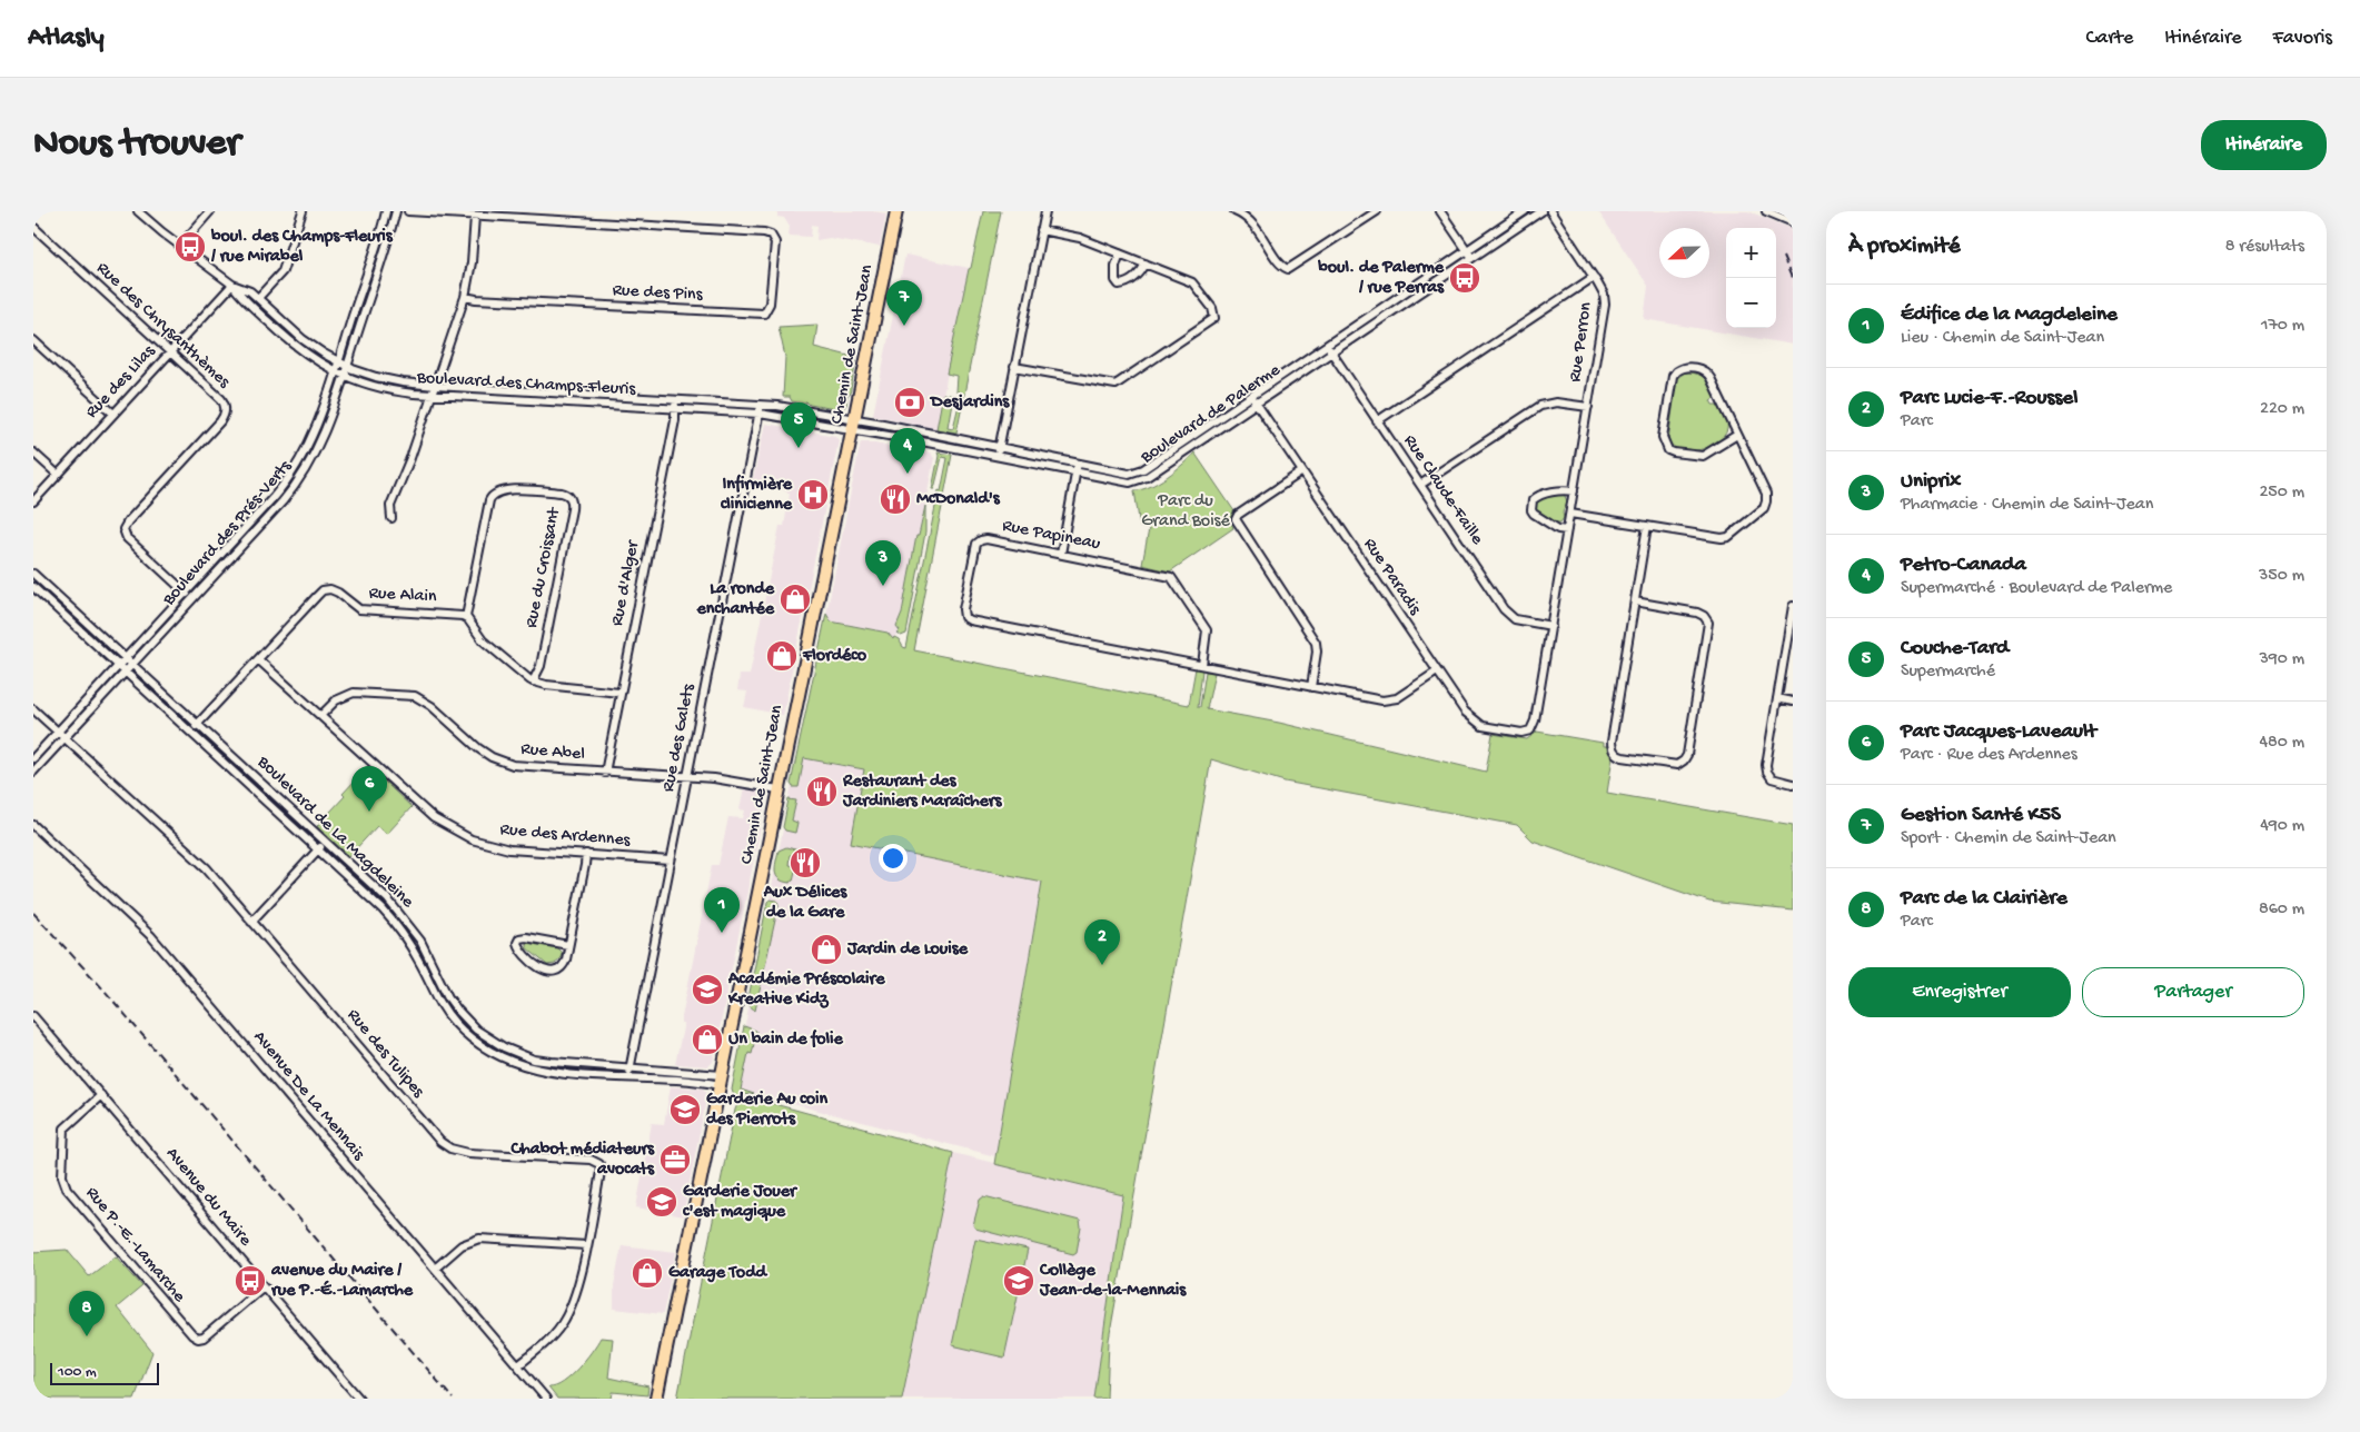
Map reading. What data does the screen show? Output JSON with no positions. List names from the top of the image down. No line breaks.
{"streets":{"main road":["Chemin de Saint-Jean"],"street":["Rue des Pins","Rue des Chrysanthèmes","Rue Perron","Rue des Lilas","Boulevard des Champs-Fleuris","Boulevard de Palerme","Rue Claude-Faille","Boulevard des Prés-Verts","Rue Papineau","Rue du Croissant","Rue Paradis","Rue d'Alger","Rue Alain","Rue des Galets","Rue Abel","Boulevard de La Magdeleine","Rue des Ardennes","Rue des Tulipes","Avenue De La Mennais","Avenue du Maire","Rue P.-E.-Lamarche"]},"crossings":[["Rue des Chrysanthèmes","Rue des Lilas"],["Rue des Chrysanthèmes","Boulevard des Prés-Verts"],["Rue Perron","Rue Claude-Faille"],["Rue Perron","Rue Paradis"],["Chemin de Saint-Jean","Boulevard des Champs-Fleuris"],["Chemin de Saint-Jean","Boulevard de Palerme"],["Chemin de Saint-Jean","Rue Abel"],["Chemin de Saint-Jean","Boulevard de La Magdeleine"],["Rue des Lilas","Boulevard des Champs-Fleuris"],["Boulevard des Champs-Fleuris","Boulevard de Palerme"],["Boulevard des Champs-Fleuris","Boulevard des Prés-Verts"],["Boulevard des Champs-Fleuris","Rue d'Alger"],["Boulevard des Champs-Fleuris","Rue des Galets"],["Boulevard de Palerme","Rue Claude-Faille"],["Boulevard de Palerme","Rue Paradis"],["Boulevard des Prés-Verts","Boulevard de La Magdeleine"],["Boulevard des Prés-Verts","Rue des Tulipes"],["Rue Papineau","Rue Paradis"],["Rue du Croissant","Rue Alain"],["Rue d'Alger","Rue Abel"],["Rue Alain","Boulevard de La Magdeleine"],["Rue Alain","Rue des Ardennes"],["Rue des Galets","Rue Abel"],["Rue des Galets","Boulevard de La Magdeleine"],["Rue des Galets","Rue des Ardennes"],["Rue Abel","Rue des Ardennes"],["Rue des Tulipes","Avenue De La Mennais"],["Avenue du Maire","Rue P.-E.-Lamarche"]],"parks":["Parc du Grand Boisé"],"places":{"bus stop":["boul. des Champs-Fleuris / rue Mirabel","boul. de Palerme / rue Perras","avenue du Maire / rue P.-É.-Lamarche"],"bank":["Desjardins"],"hospital":["Infirmière clinicienne"],"restaurant":["McDonald's","Restaurant des Jardiniers Maraîchers","Aux Délices de la Gare"],"shop":["La ronde enchantée","Flordéco","Jardin de Louise","Un bain de folie","Garage Todd"],"school or university":["Académie Préscolaire Kreative Kidz","Garderie Au coin des Pierrots","Garderie Jouer c'est magique","Collège Jean-de-la-Mennais"],"office":["Chabot médiateurs avocats"]},"scale_bar":"100 m","north":"left","page":{"header":"Atlasly","nav":["Carte","Itinéraire","Favoris"],"buttons":["Itinéraire",["Enregistrer","Partager"]],"title":"Nous trouver","heading":["À proximité","8 résultats"],"map_buttons":["+","−"],"pins":["7","5","4","3","6","1","2","8"],"list":[{"mark":"1","name":"Édifice de la Magdeleine","note":"Lieu · Chemin de Saint-Jean","value":"170 m"},{"mark":"2","name":"Parc Lucie-F.-Roussel","note":"Parc","value":"220 m"},{"mark":"3","name":"Uniprix","note":"Pharmacie · Chemin de Saint-Jean","value":"250 m"},{"mark":"4","name":"Petro-Canada","note":"Supermarché · Boulevard de Palerme","value":"350 m"},{"mark":"5","name":"Couche-Tard","note":"Supermarché","value":"390 m"},{"mark":"6","name":"Parc Jacques-Laveault","note":"Parc · Rue des Ardennes","value":"480 m"},{"mark":"7","name":"Gestion Santé K5S","note":"Sport · Chemin de Saint-Jean","value":"490 m"},{"mark":"8","name":"Parc de la Clairière","note":"Parc","value":"860 m"}],"scale":"100 m"}}
